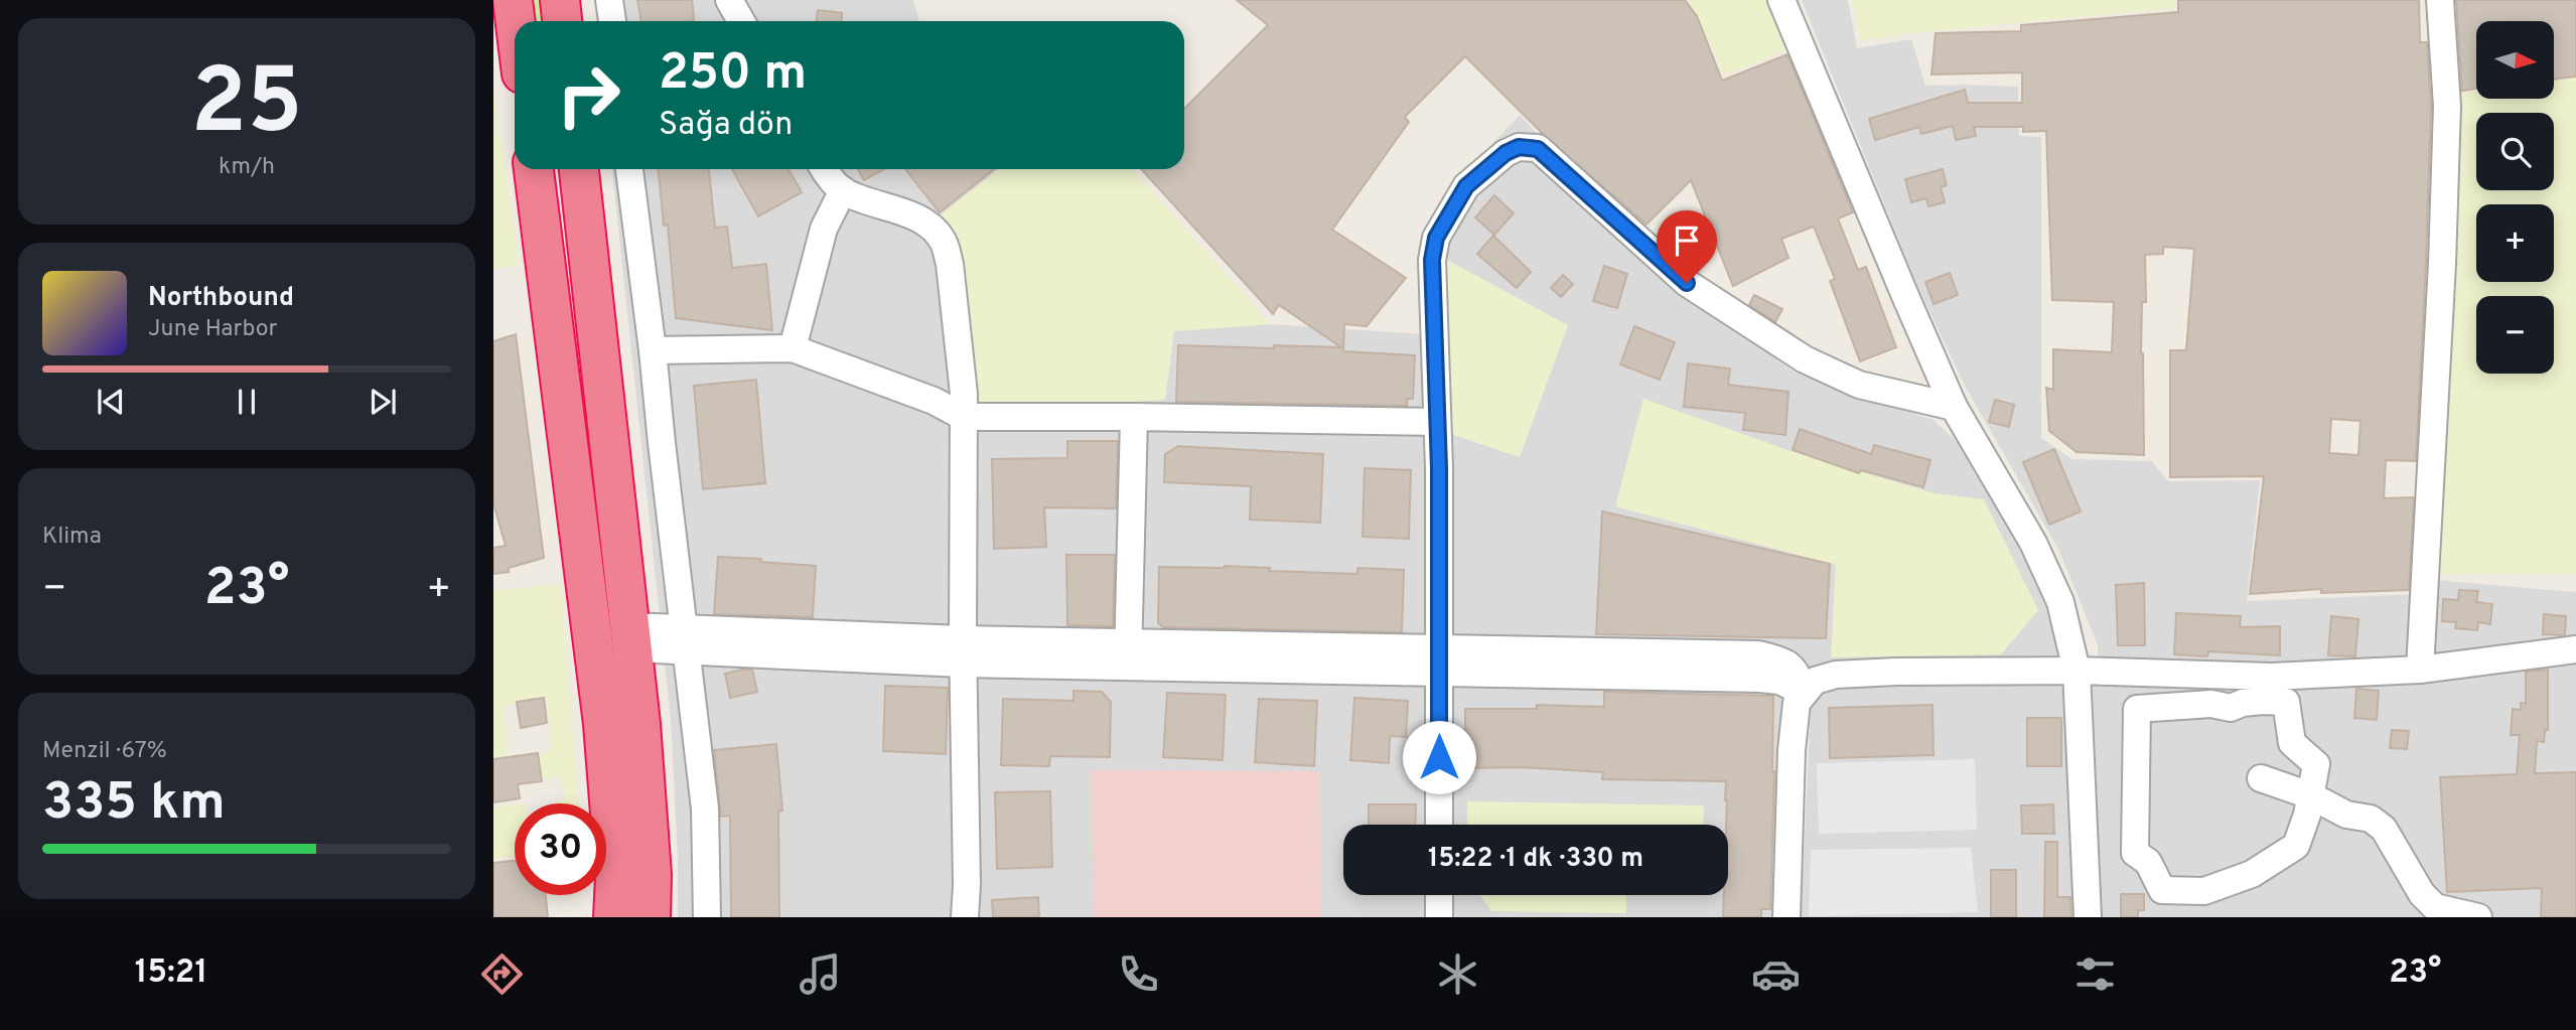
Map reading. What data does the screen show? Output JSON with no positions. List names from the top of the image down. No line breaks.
{"north":"right","page":{"tile":[["25","km/h"],"Klima",["Menzil · 67%","335 km"]],"map_buttons":["+","−"],"turn":["250 m","Sağa dön"],"song":["Northbound","June Harbor"],"heat":["−","23°","+"],"limit":"30","trip":"15:22 · 1 dk · 330 m","tabs":["15:21","23°"]}}
